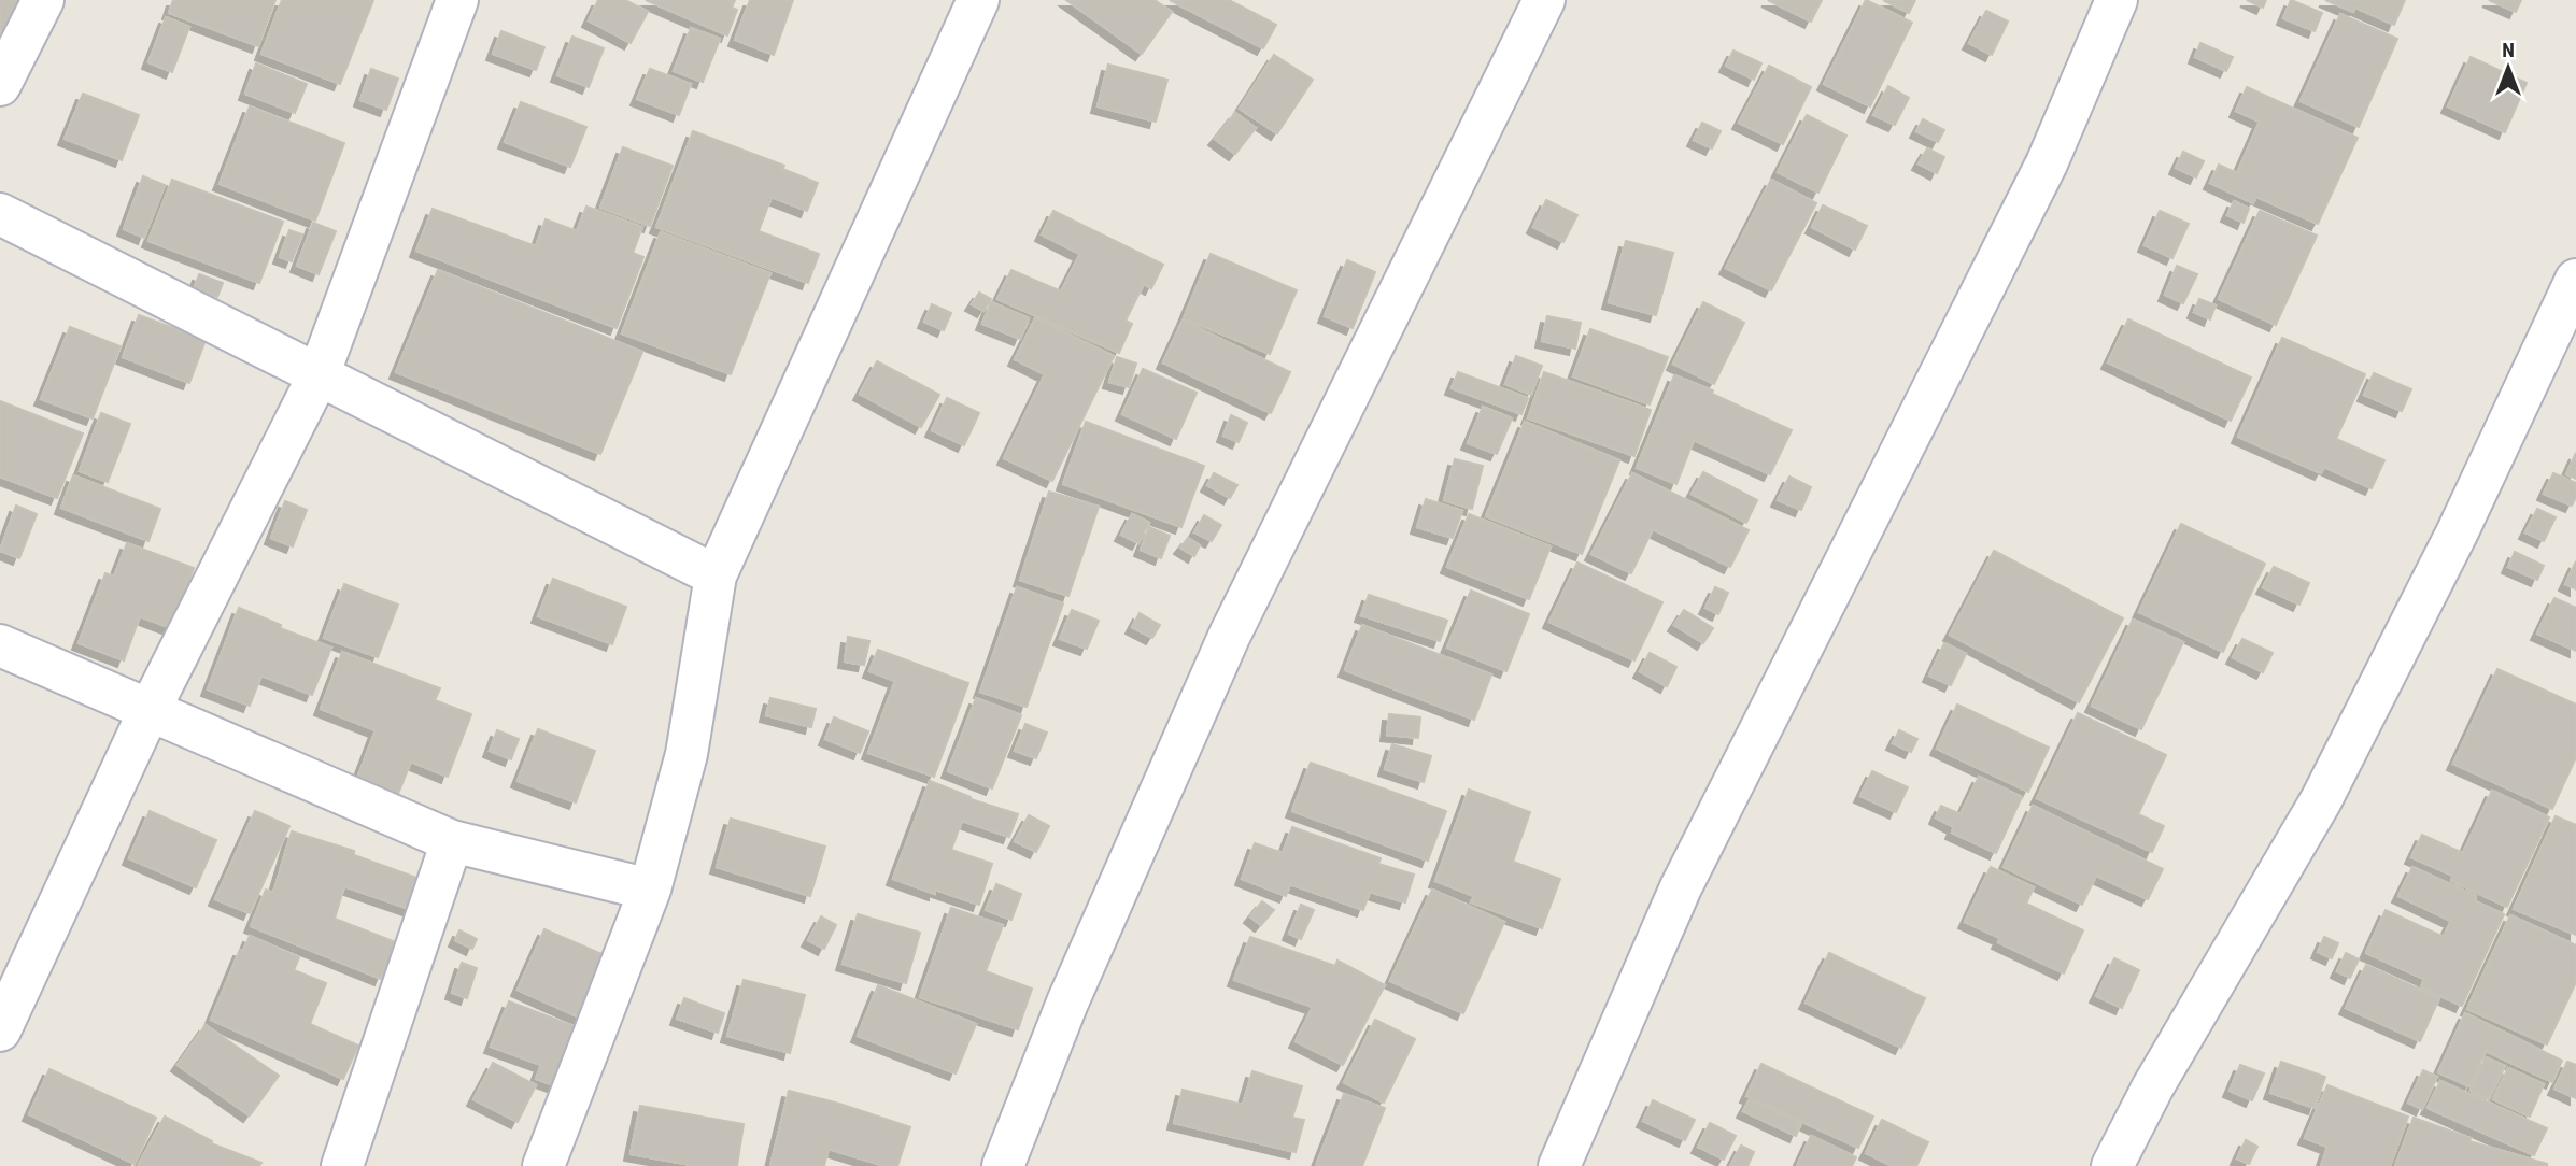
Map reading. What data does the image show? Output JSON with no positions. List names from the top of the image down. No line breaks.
{"north":"top"}
